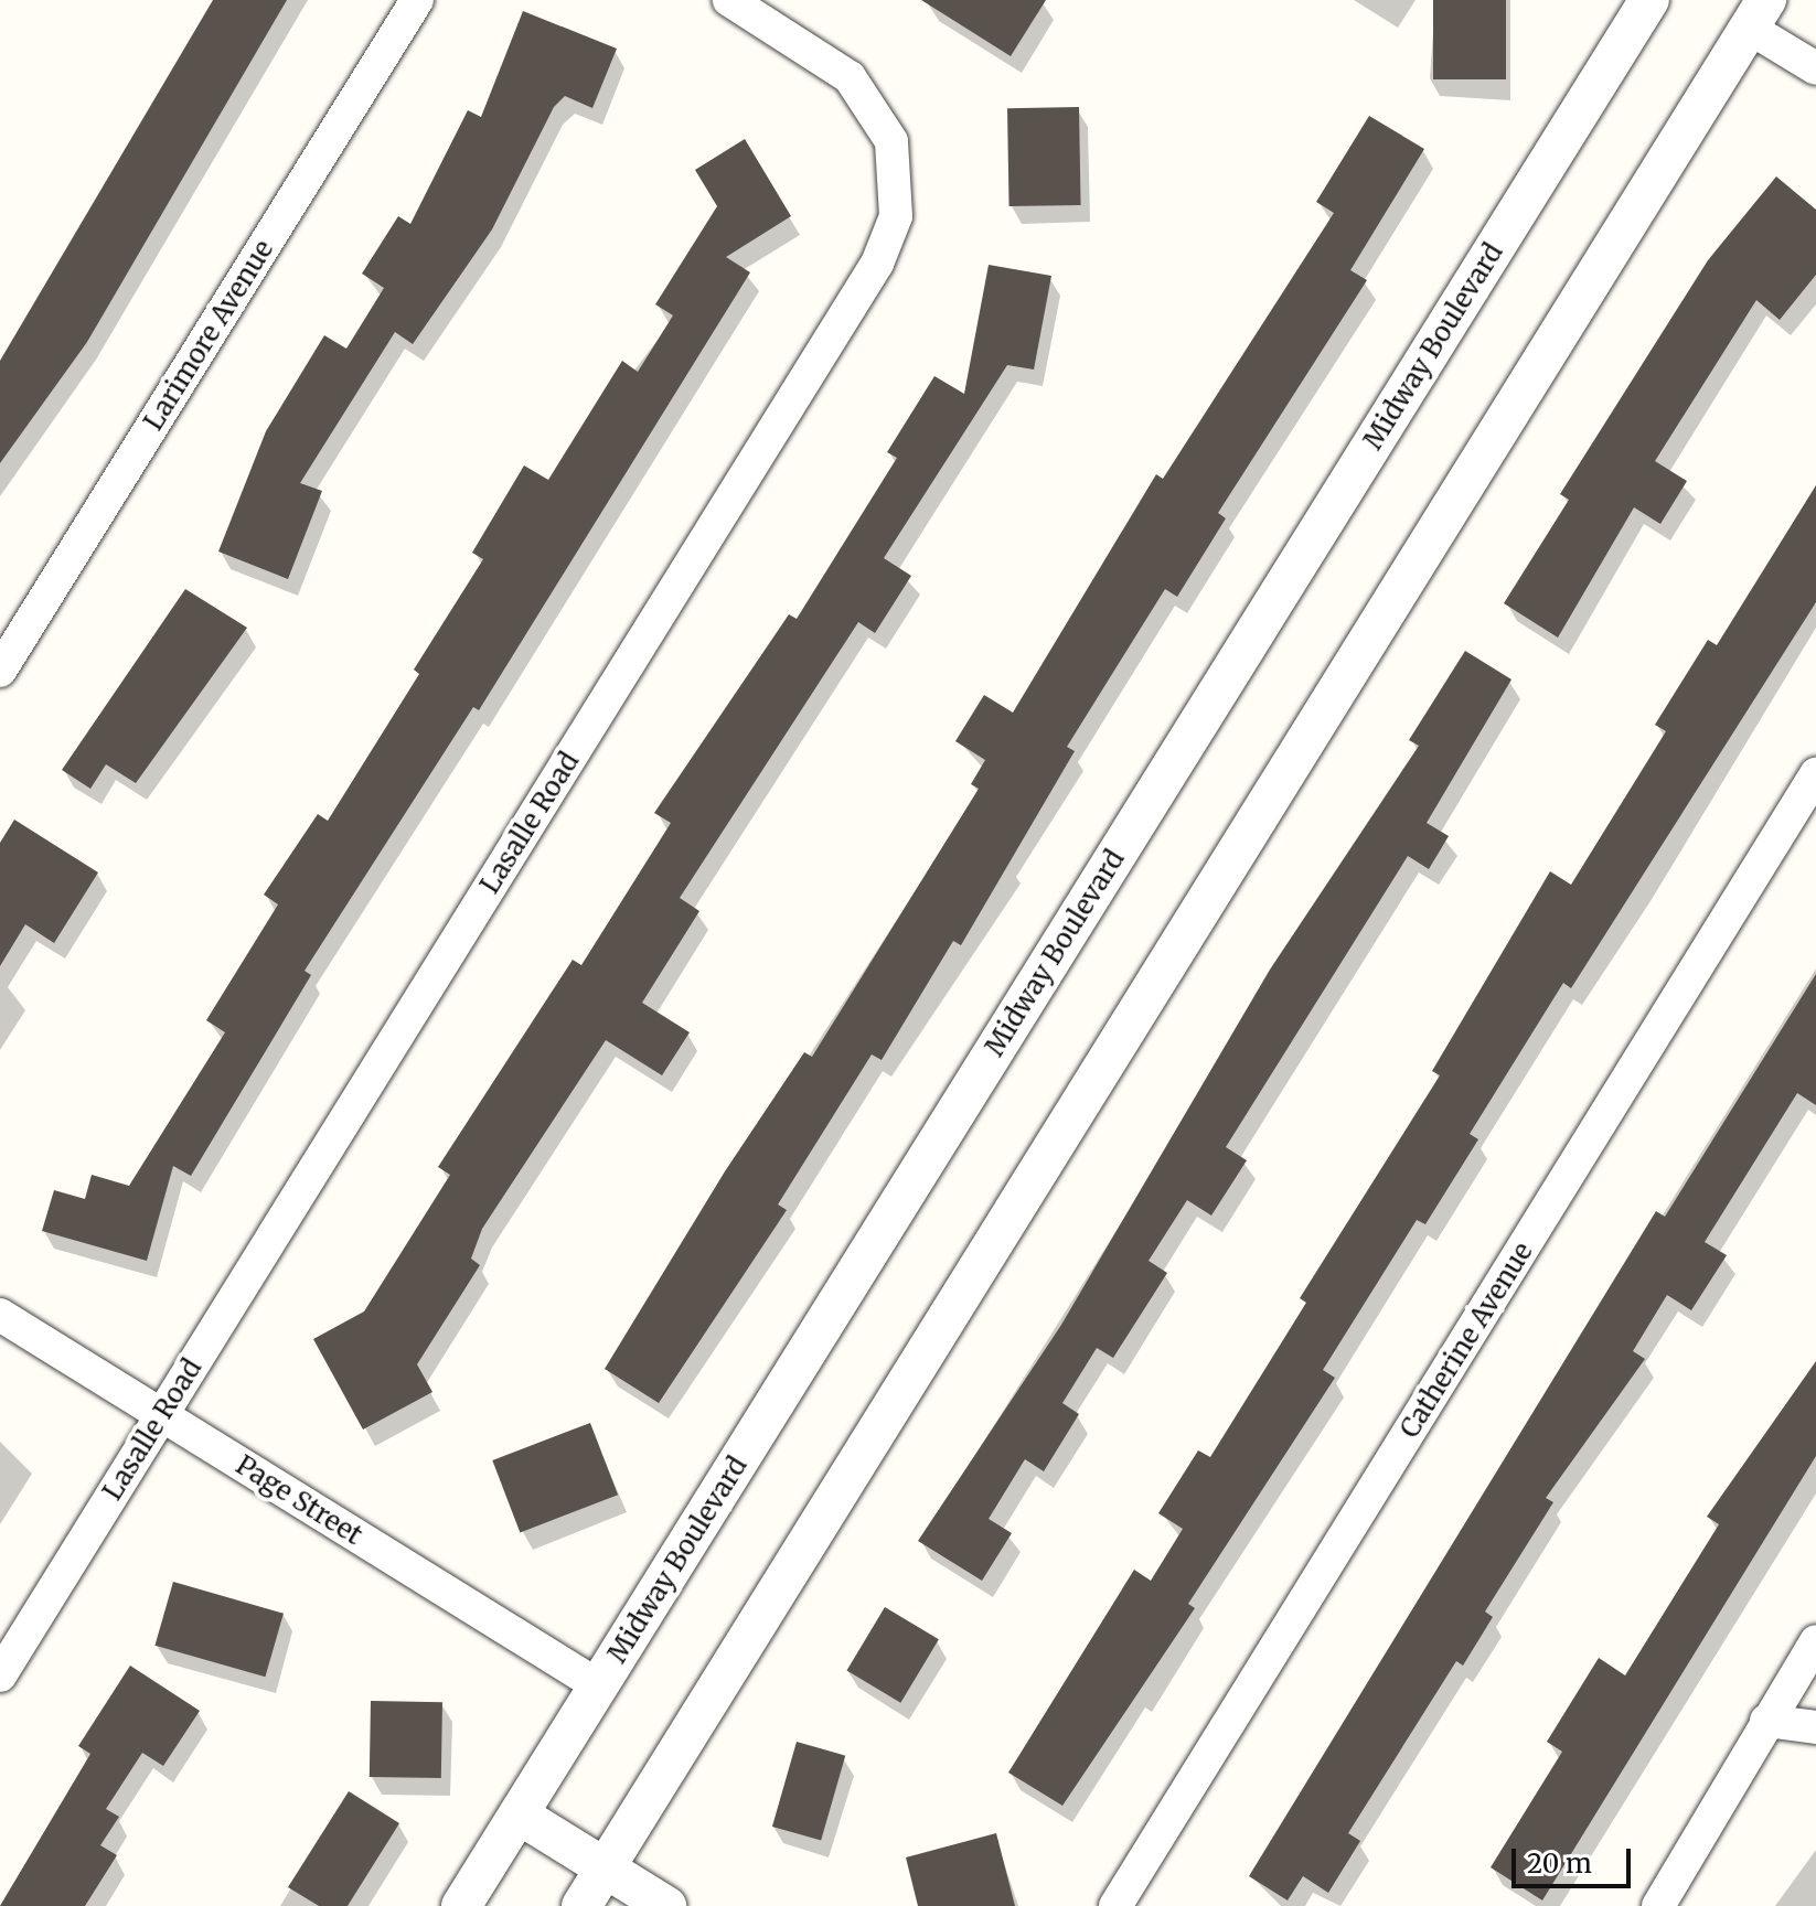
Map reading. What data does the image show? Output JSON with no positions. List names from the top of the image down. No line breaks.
{"streets":{"street":["Larimore Avenue","Midway Boulevard","Lasalle Road","Catherine Avenue","Page Street"]},"crossings":[["Midway Boulevard","Page Street"],["Lasalle Road","Page Street"]],"scale_bar":"20 m"}
